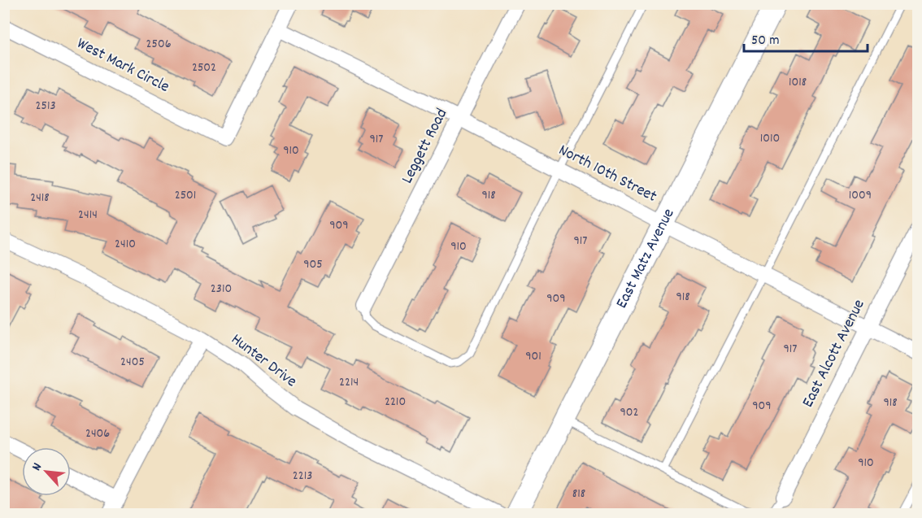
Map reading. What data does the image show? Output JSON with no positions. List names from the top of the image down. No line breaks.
{"streets":{"street":["West Mark Circle","Leggett Road","North 10th Street","East Matz Avenue","East Alcott Avenue","Hunter Drive"]},"crossings":[["West Mark Circle","North 10th Street"],["Leggett Road","North 10th Street"],["North 10th Street","East Matz Avenue"],["North 10th Street","East Alcott Avenue"]],"house_numbers":["2506","2502","1018","2513","1010","917","910","2501","918","1009","2418","2414","909","917","2410","910","905","2310","918","909","917","901","2405","2214","2210","918","909","902","2406","910","2213","818"],"scale_bar":"50 m","north":"top left"}
